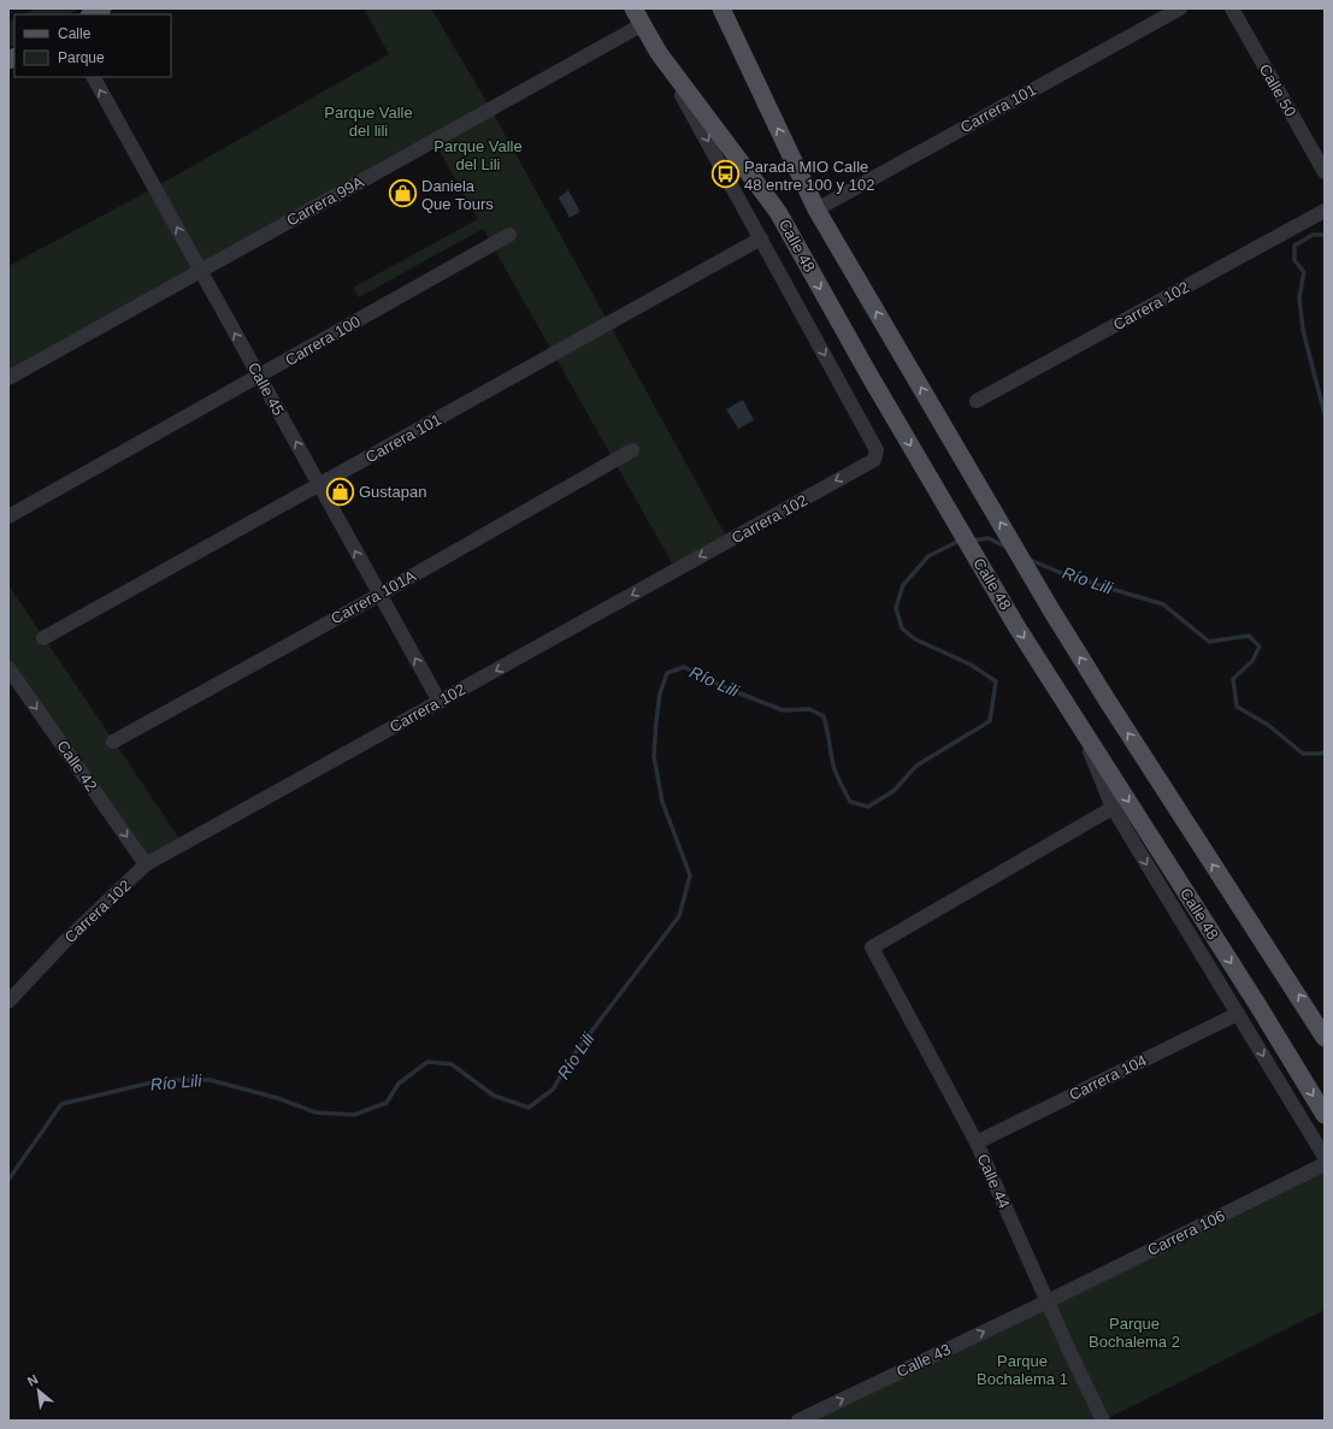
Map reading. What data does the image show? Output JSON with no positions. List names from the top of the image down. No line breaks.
{"streets":{"main road":["Calle 48"],"street":["Calle 50","Carrera 101","Carrera 99A","Carrera 102","Carrera 100","Calle 45","Carrera 101A","Calle 42","Carrera 104","Calle 44","Carrera 106","Calle 43"]},"crossings":[["Carrera 101","Calle 48"],["Carrera 101","Calle 45"],["Carrera 99A","Calle 48"],["Carrera 99A","Calle 45"],["Calle 48","Carrera 102"],["Carrera 102","Calle 45"],["Carrera 102","Calle 42"],["Carrera 100","Calle 45"],["Calle 45","Carrera 101A"],["Carrera 104","Calle 44"],["Calle 44","Carrera 106"],["Calle 44","Calle 43"],["Carrera 106","Calle 43"]],"one_way":["Carrera 102","Calle 45","Calle 42","Calle 43"],"water":["Río Lili"],"parks":["Parque Valle del lili","Parque Valle del Lili","Parque Bochalema 2","Parque Bochalema 1"],"places":{"bus stop":["Parada MIO Calle 48 entre 100 y 102"],"shop":["Daniela Que Tours","Gustapan"]},"legend":["Calle","Parque"],"north":"top left"}
